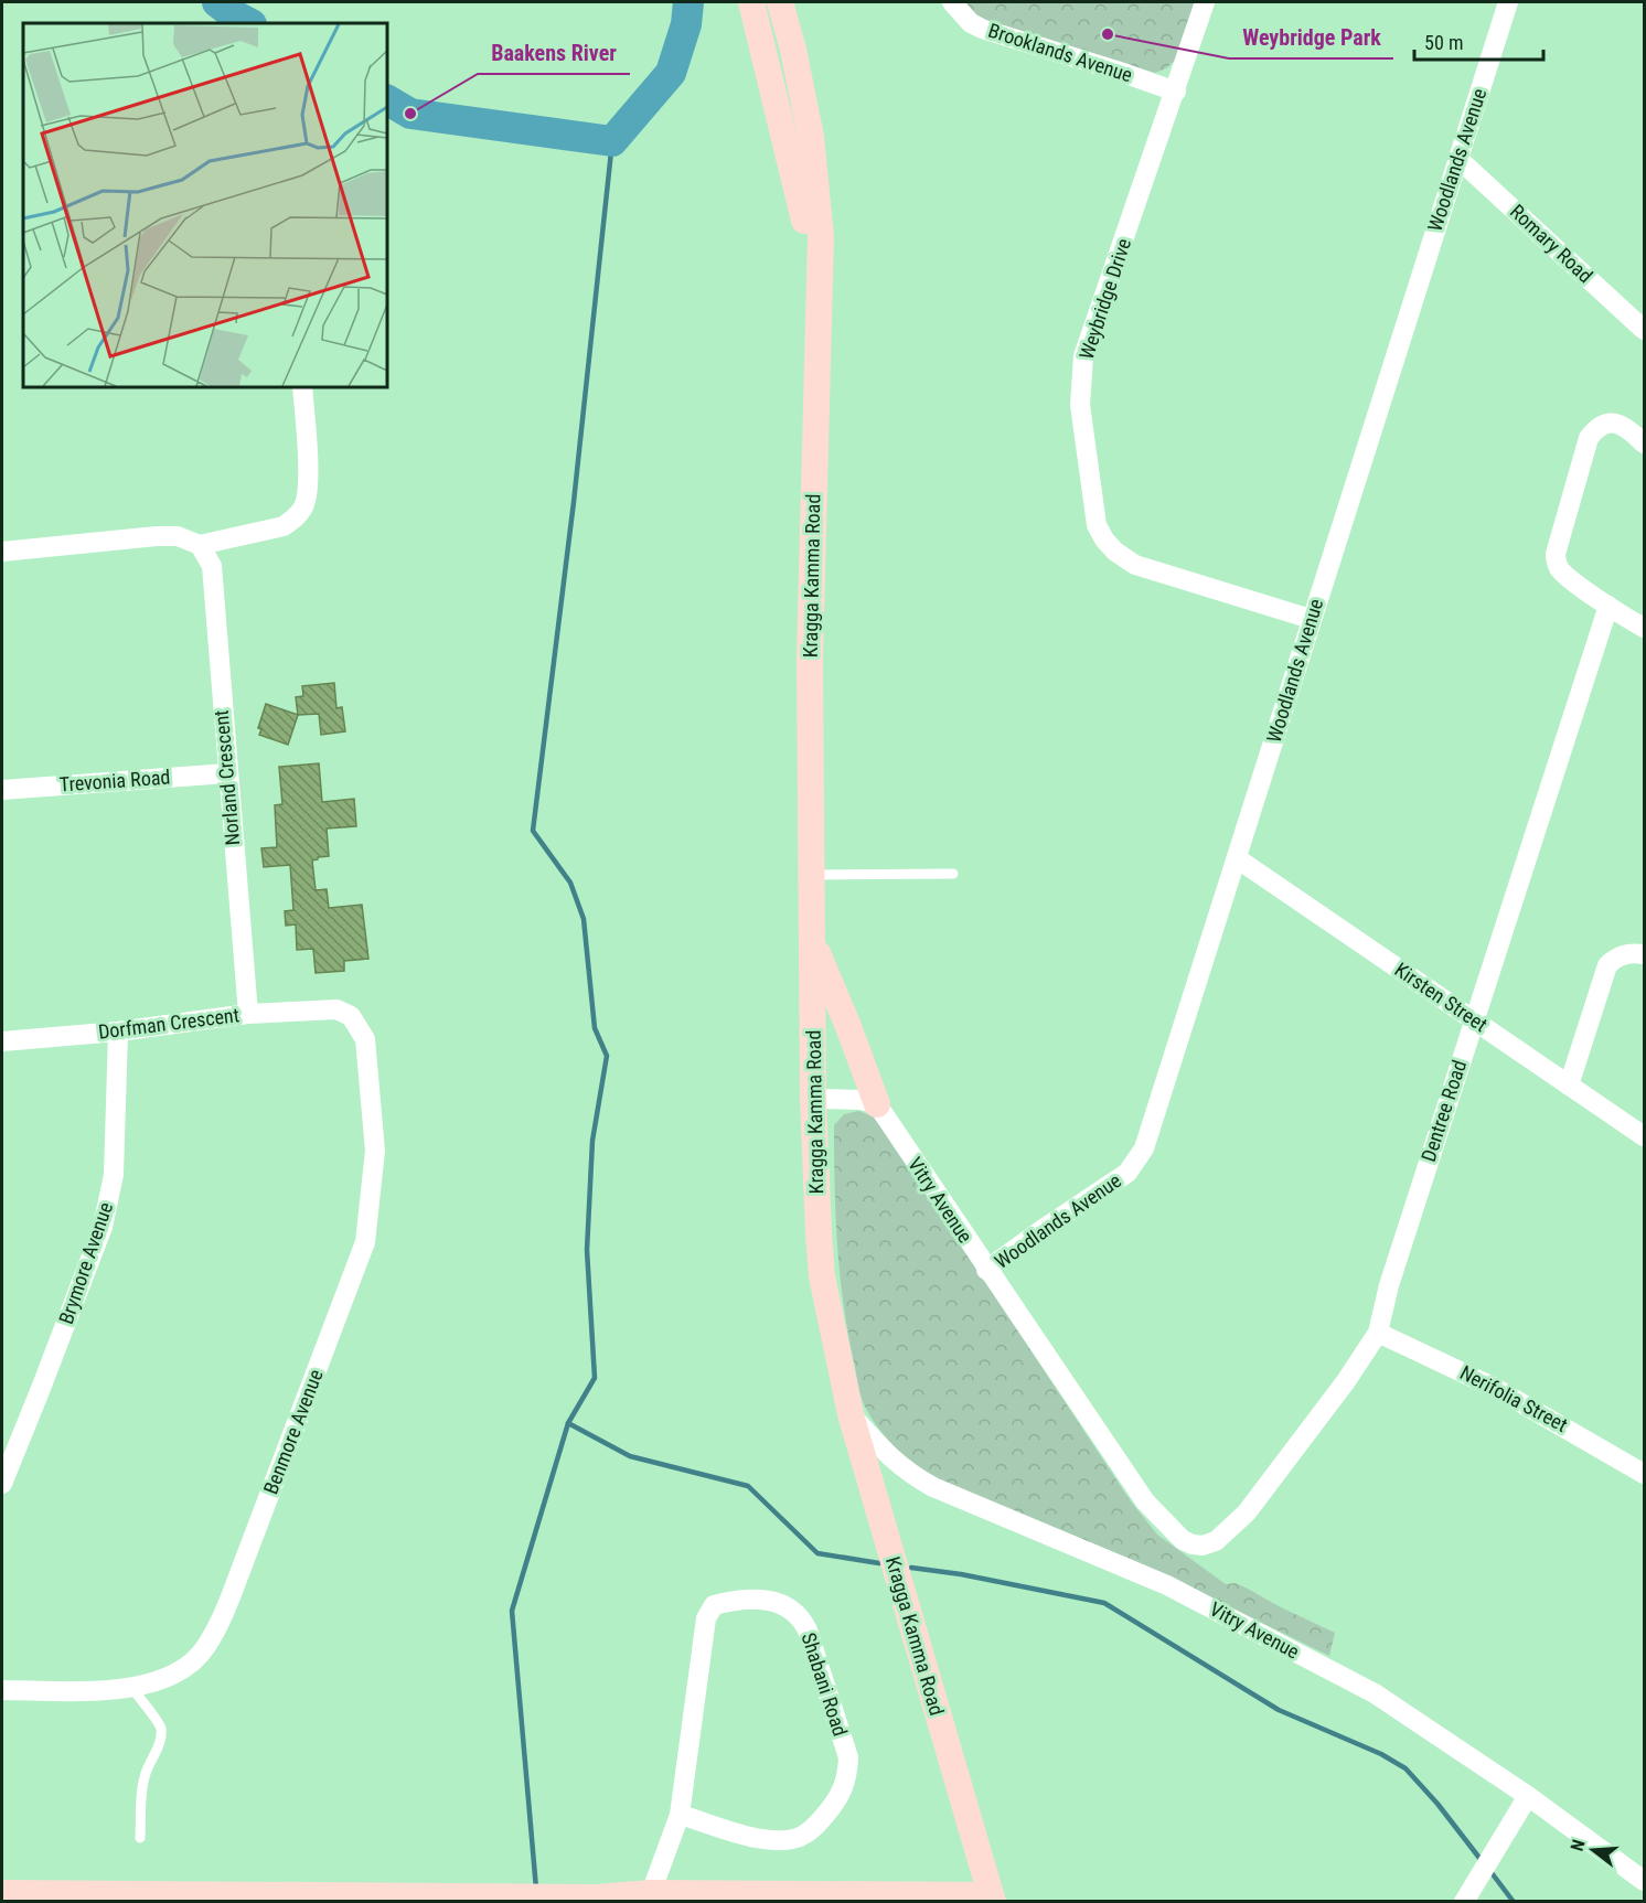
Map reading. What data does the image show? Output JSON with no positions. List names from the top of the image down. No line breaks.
{"streets":{"main road":["Kragga Kamma Road"],"street":["Brooklands Avenue","Woodlands Avenue","Romary Road","Weybridge Drive","Norland Crescent","Trevonia Road","Kirsten Street","Dorfman Crescent","Dentree Road","Vitry Avenue","Brymore Avenue","Nerifolia Street","Benmore Avenue","Shabani Road"]},"crossings":[["Brooklands Avenue","Weybridge Drive"],["Woodlands Avenue","Romary Road"],["Woodlands Avenue","Weybridge Drive"],["Woodlands Avenue","Kirsten Street"],["Woodlands Avenue","Vitry Avenue"],["Kragga Kamma Road","Vitry Avenue"],["Norland Crescent","Trevonia Road"],["Norland Crescent","Dorfman Crescent"],["Kirsten Street","Dentree Road"],["Dorfman Crescent","Brymore Avenue"],["Dorfman Crescent","Benmore Avenue"],["Dentree Road","Vitry Avenue"],["Dentree Road","Nerifolia Street"]],"places":["Weybridge Park","Baakens River"],"scale_bar":"50 m","north":"left"}
